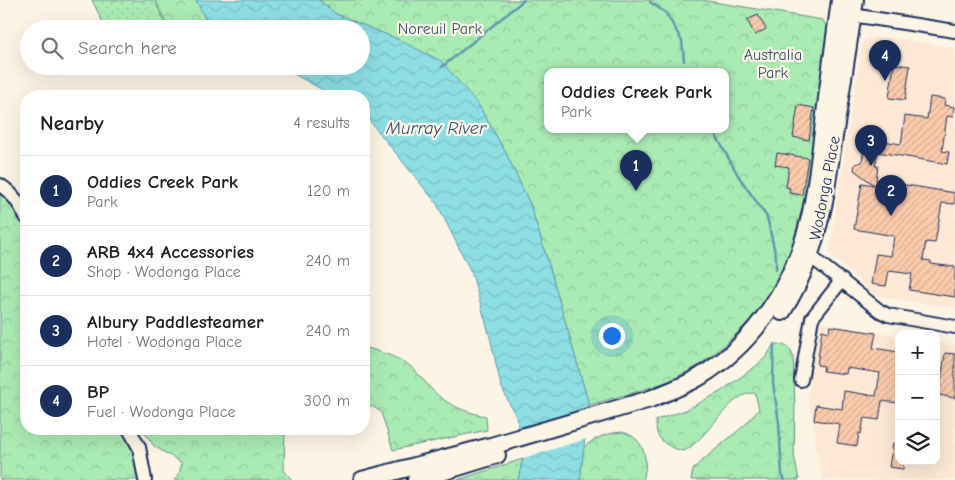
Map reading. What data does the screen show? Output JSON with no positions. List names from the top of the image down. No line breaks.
{"streets":{"main road":["Wodonga Place"]},"water":["Murray River"],"parks":["Noreuil Park","Australia Park"],"page":{"search":"Search here","pins":["4","3","1","2"],"popup":["Oddies Creek Park","Park"],"heading":["Nearby","4 results"],"list":[{"mark":"1","name":"Oddies Creek Park","note":"Park","value":"120 m"},{"mark":"2","name":"ARB 4x4 Accessories","note":"Shop · Wodonga Place","value":"240 m"},{"mark":"3","name":"Albury Paddlesteamer","note":"Hotel · Wodonga Place","value":"240 m"},{"mark":"4","name":"BP","note":"Fuel · Wodonga Place","value":"300 m"}],"map_buttons":["+","−"]}}
